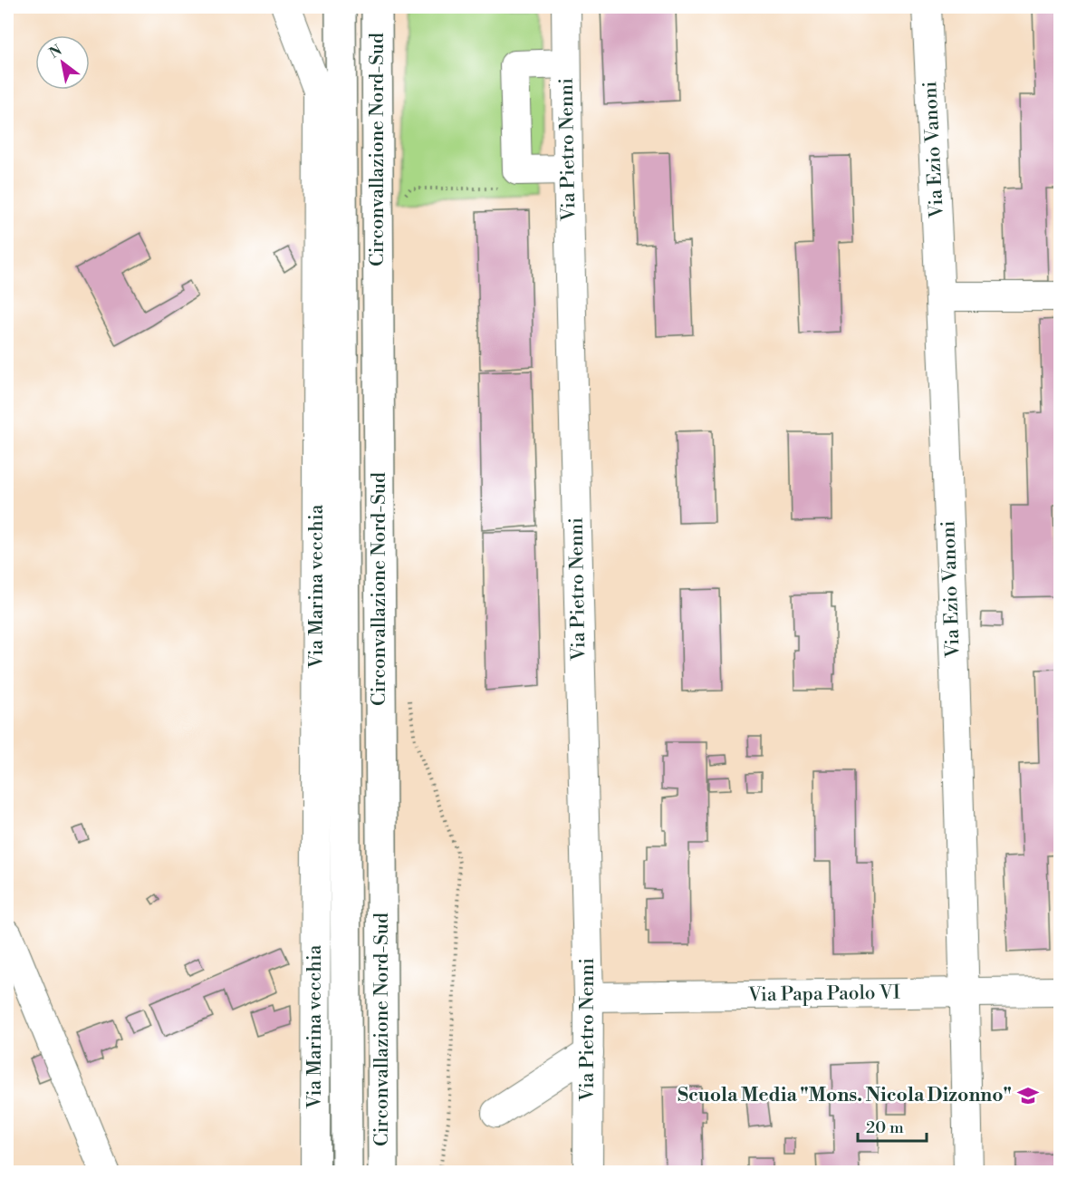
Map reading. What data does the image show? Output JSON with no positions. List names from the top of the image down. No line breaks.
{"streets":{"main road":["Circonvallazione Nord-Sud"],"street":["Via Pietro Nenni","Via Ezio Vanoni","Via Marina vecchia","Via Papa Paolo VI"]},"crossings":[["Via Pietro Nenni","Via Papa Paolo VI"],["Via Ezio Vanoni","Via Papa Paolo VI"]],"places":{"school or university":["Scuola Media \"Mons. Nicola Dizonno\""]},"scale_bar":"20 m","north":"top left"}
